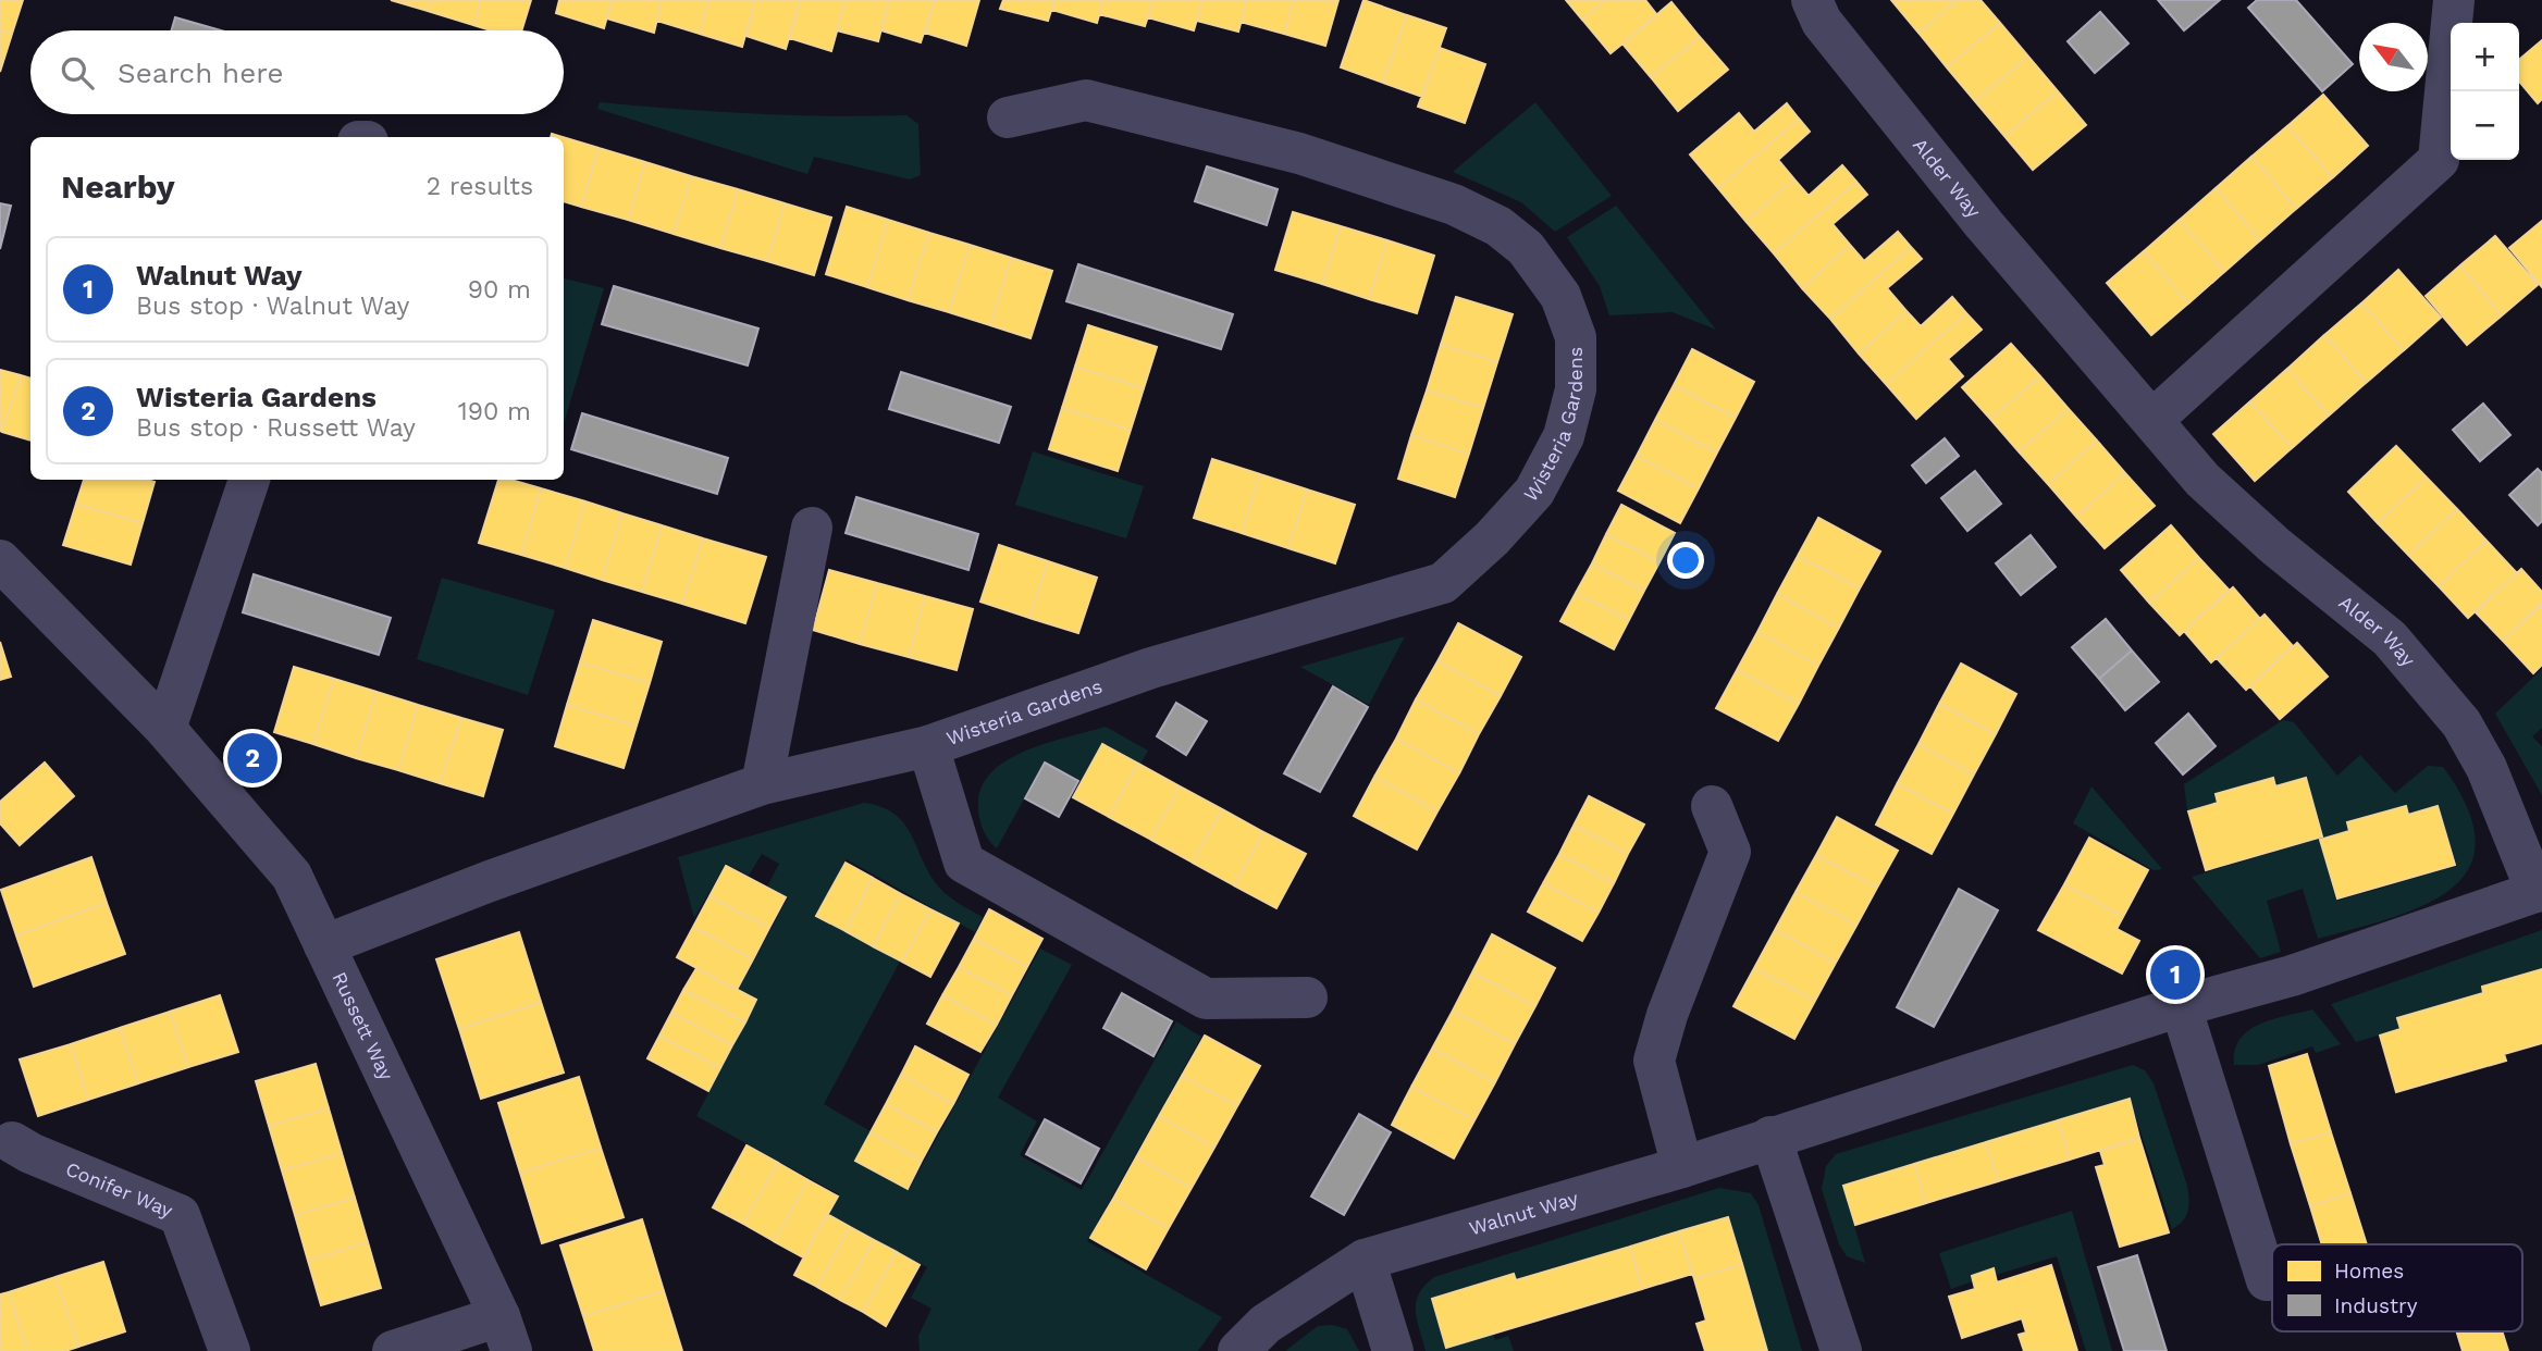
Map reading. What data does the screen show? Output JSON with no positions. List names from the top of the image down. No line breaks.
{"streets":{"street":["Alder Way","Wisteria Gardens","Russett Way","Conifer Way","Walnut Way"]},"crossings":[["Alder Way","Walnut Way"],["Wisteria Gardens","Russett Way"]],"legend":["Homes","Industry"],"north":"top left","page":{"map_buttons":["+","−"],"search":"Search here","heading":["Nearby","2 results"],"list":[{"mark":"1","name":"Walnut Way","note":"Bus stop · Walnut Way","value":"90 m"},{"mark":"2","name":"Wisteria Gardens","note":"Bus stop · Russett Way","value":"190 m"}],"pins":["2","1"]}}
